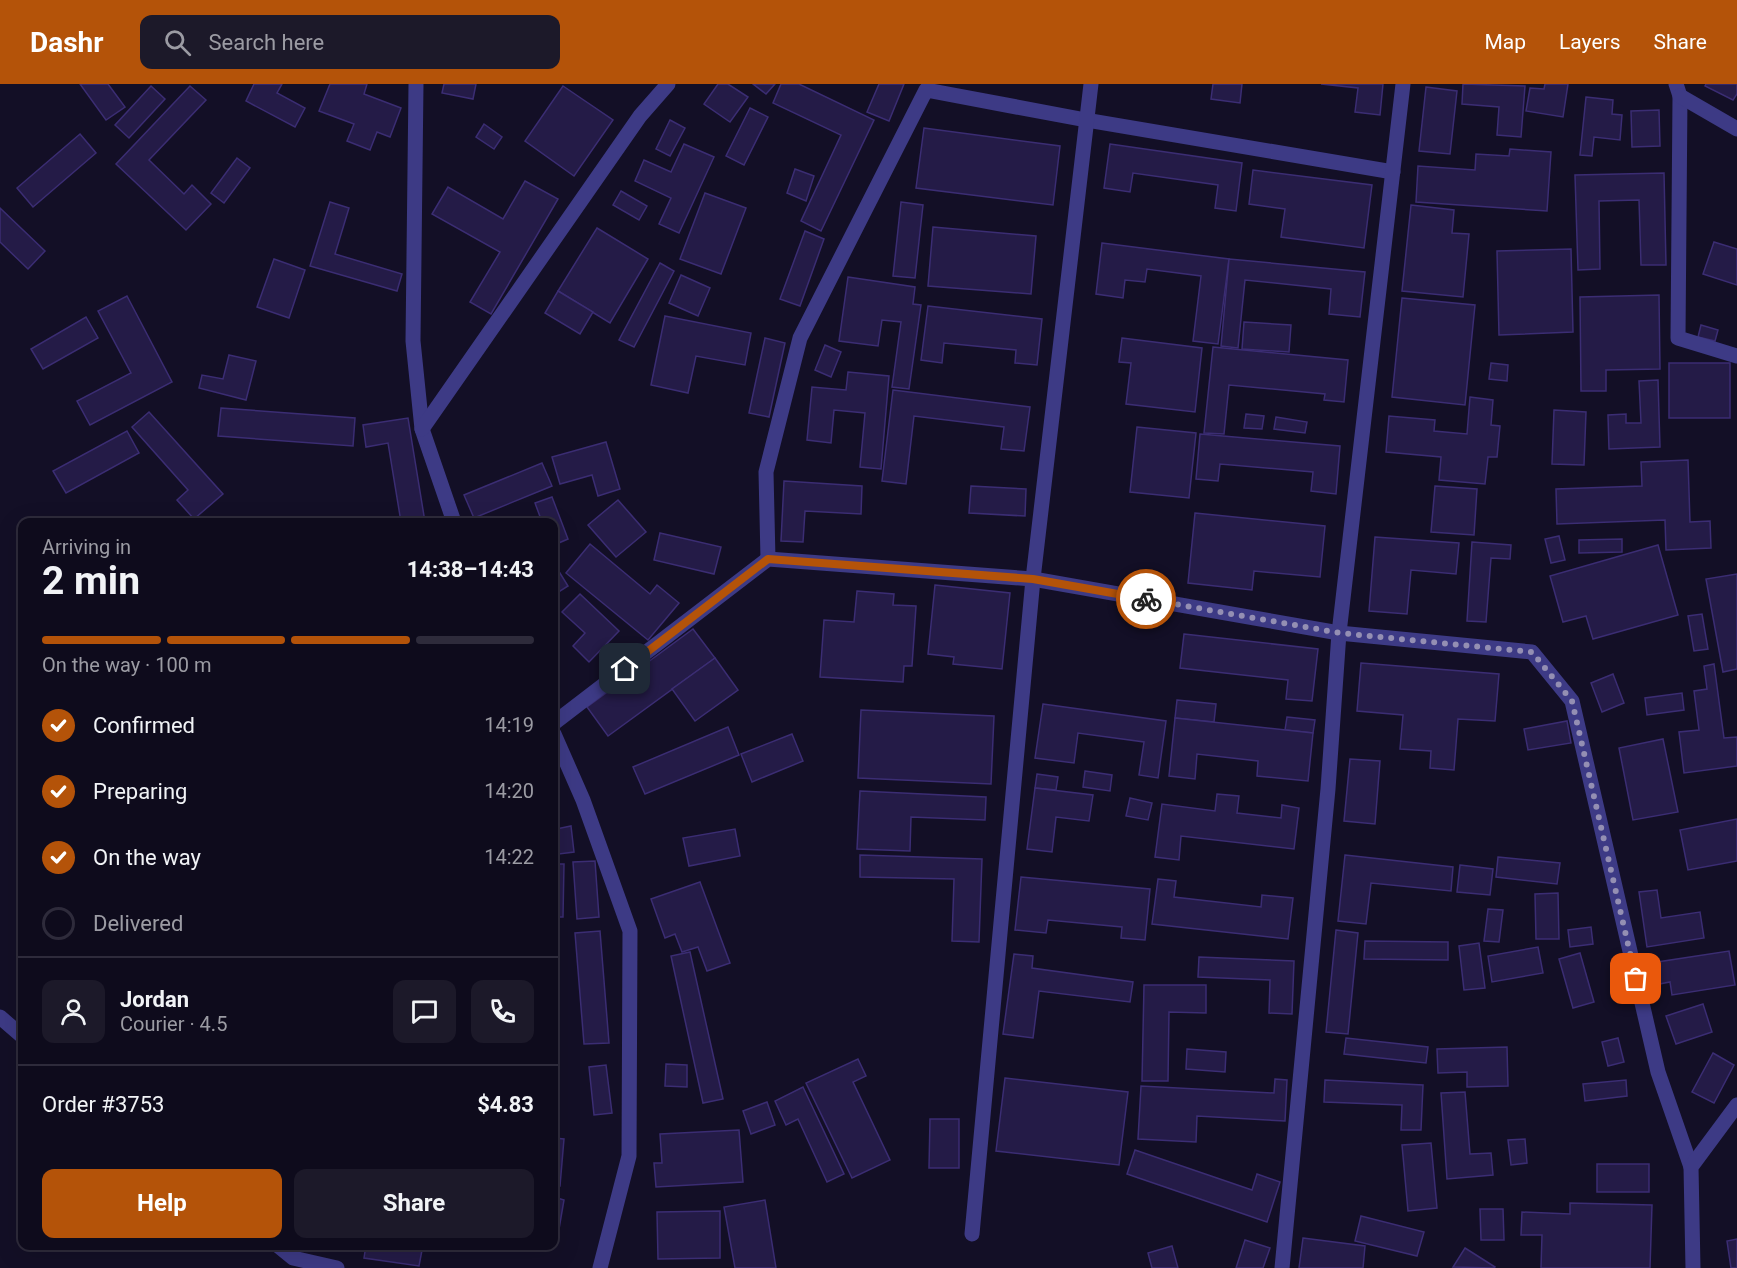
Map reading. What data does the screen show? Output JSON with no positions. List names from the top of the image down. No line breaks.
{"page":{"header":"Dashr","search":"Search here","nav":["Map","Layers","Share"],"heading":["2 min","Arriving in","14:38–14:43"],"panel":["Jordan","Courier · 4.5","Order #3753","$4.83"],"bar":"On the way · 100 m","list":[["Confirmed","14:19"],["Preparing","14:20"],["On the way","14:22"],"Delivered"],"buttons":["Help","Share"]}}
